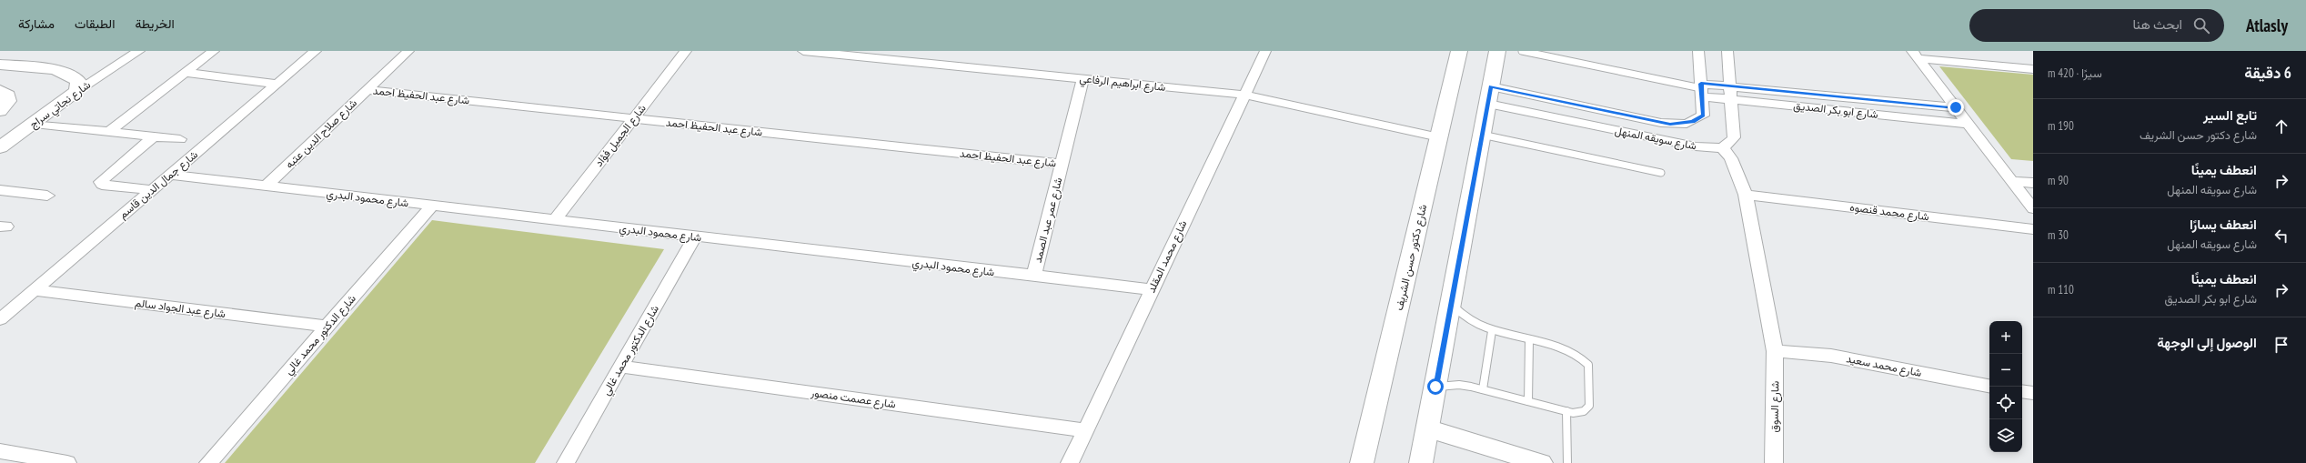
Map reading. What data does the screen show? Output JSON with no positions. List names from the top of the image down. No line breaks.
{"streets":{"main road":["شارع دكتور حسن الشريف"],"street":["شارع ابراهيم الرفاعي","شارع عبد الحفيظ احمد","شارع نجاتي سراج","شارع ابو بكر الصديق","شارع صلاح الدين عتبه","شارع الجميل فؤاد","شارع سويقه المنهل","شارع جمال الدين قاسم","شارع محمود البدري","شارع محمد قنصوه","شارع عمر عبد الصمد","شارع محمد المقلد","شارع عبد الجواد سالم","شارع الدكتور محمد غالي","شارع محمد سعيد","شارع عصمت منصور","شارع السوق"]},"crossings":[["شارع ابراهيم الرفاعي","شارع عمر عبد الصمد"],["شارع ابراهيم الرفاعي","شارع محمد المقلد"],["شارع ابراهيم الرفاعي","شارع دكتور حسن الشريف"],["شارع عبد الحفيظ احمد","شارع صلاح الدين عتبه"],["شارع عبد الحفيظ احمد","شارع الجميل فؤاد"],["شارع عبد الحفيظ احمد","شارع عمر عبد الصمد"],["شارع ابو بكر الصديق","شارع سويقه المنهل"],["شارع صلاح الدين عتبه","شارع محمود البدري"],["شارع الجميل فؤاد","شارع محمود البدري"],["شارع سويقه المنهل","شارع السوق"],["شارع جمال الدين قاسم","شارع محمود البدري"],["شارع جمال الدين قاسم","شارع عبد الجواد سالم"],["شارع محمود البدري","شارع عمر عبد الصمد"],["شارع محمود البدري","شارع محمد المقلد"],["شارع محمود البدري","شارع الدكتور محمد غالي"],["شارع محمد قنصوه","شارع السوق"],["شارع محمد المقلد","شارع عصمت منصور"],["شارع عبد الجواد سالم","شارع الدكتور محمد غالي"],["شارع الدكتور محمد غالي","شارع عصمت منصور"],["شارع محمد سعيد","شارع السوق"]],"page":{"header":"Atlasly","search":"ابحث هنا","nav":["الخريطة","الطبقات","مشاركة"],"heading":["6 دقيقة","سيرًا · 420 m"],"list":[["تابع السير","شارع دكتور حسن الشريف","190 m"],["انعطف يمينًا","شارع سويقه المنهل","90 m"],["انعطف يسارًا","شارع سويقه المنهل","30 m"],["انعطف يمينًا","شارع ابو بكر الصديق","110 m"],"الوصول إلى الوجهة"],"map_buttons":["+","−"]}}
